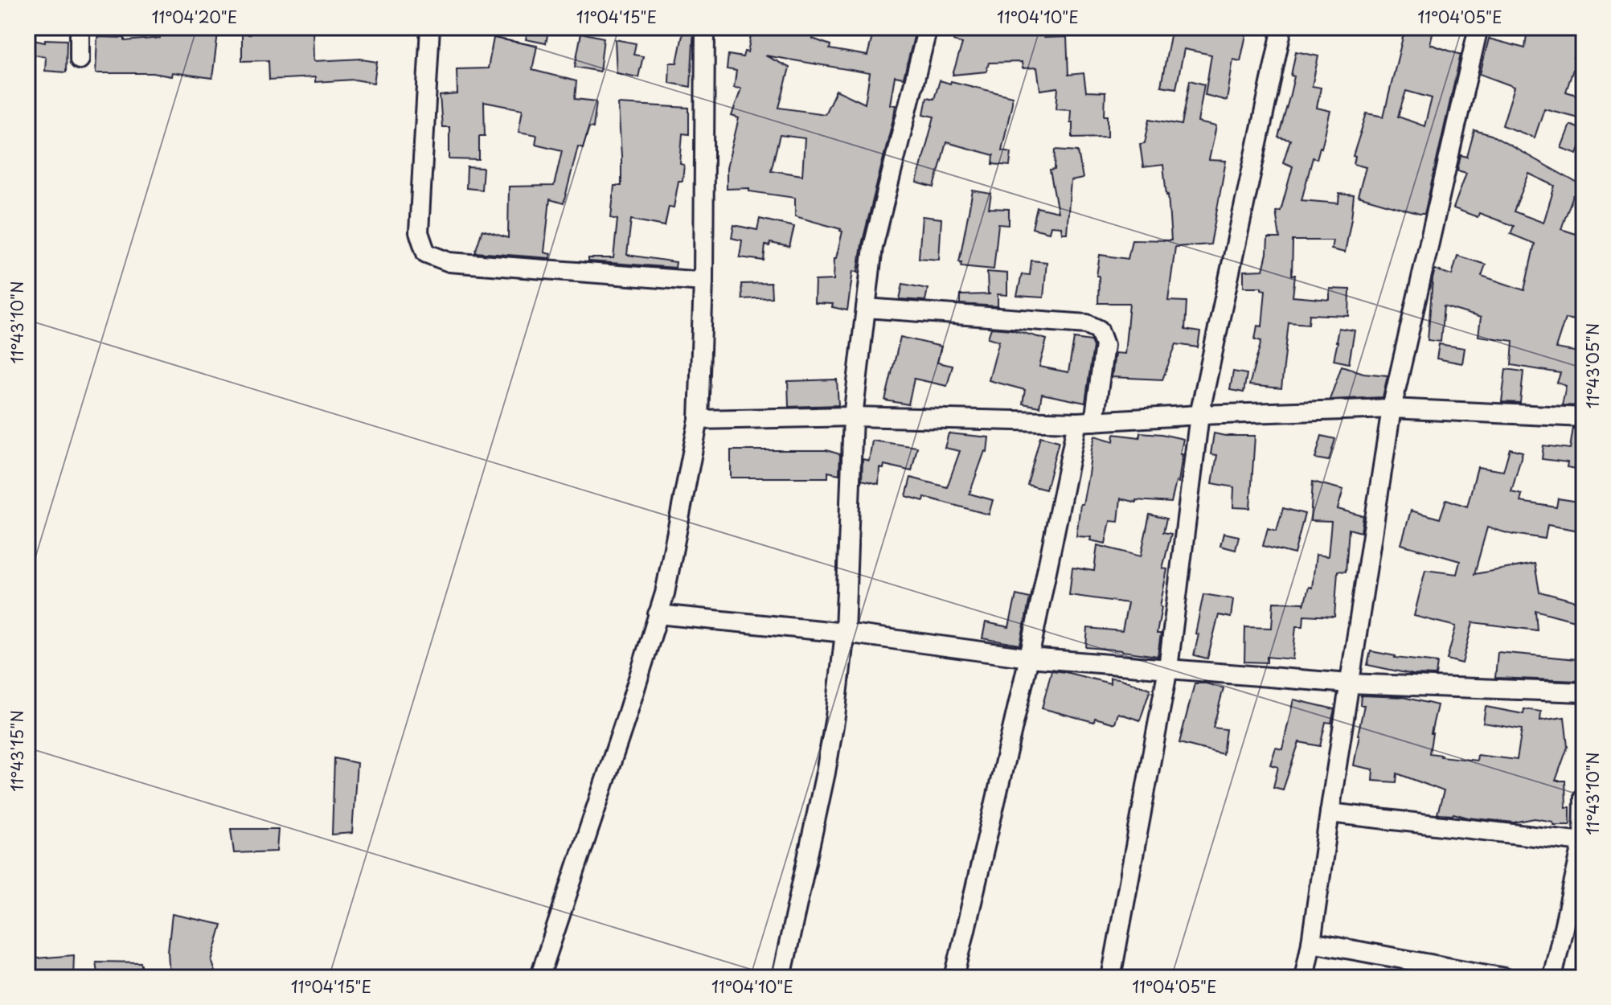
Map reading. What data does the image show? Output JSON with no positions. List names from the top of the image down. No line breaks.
{"coordinates":["11°04'20\"E","11°04'15\"E","11°04'10\"E","11°04'05\"E","11°43'10\"N","11°43'05\"N","11°43'15\"N"]}
